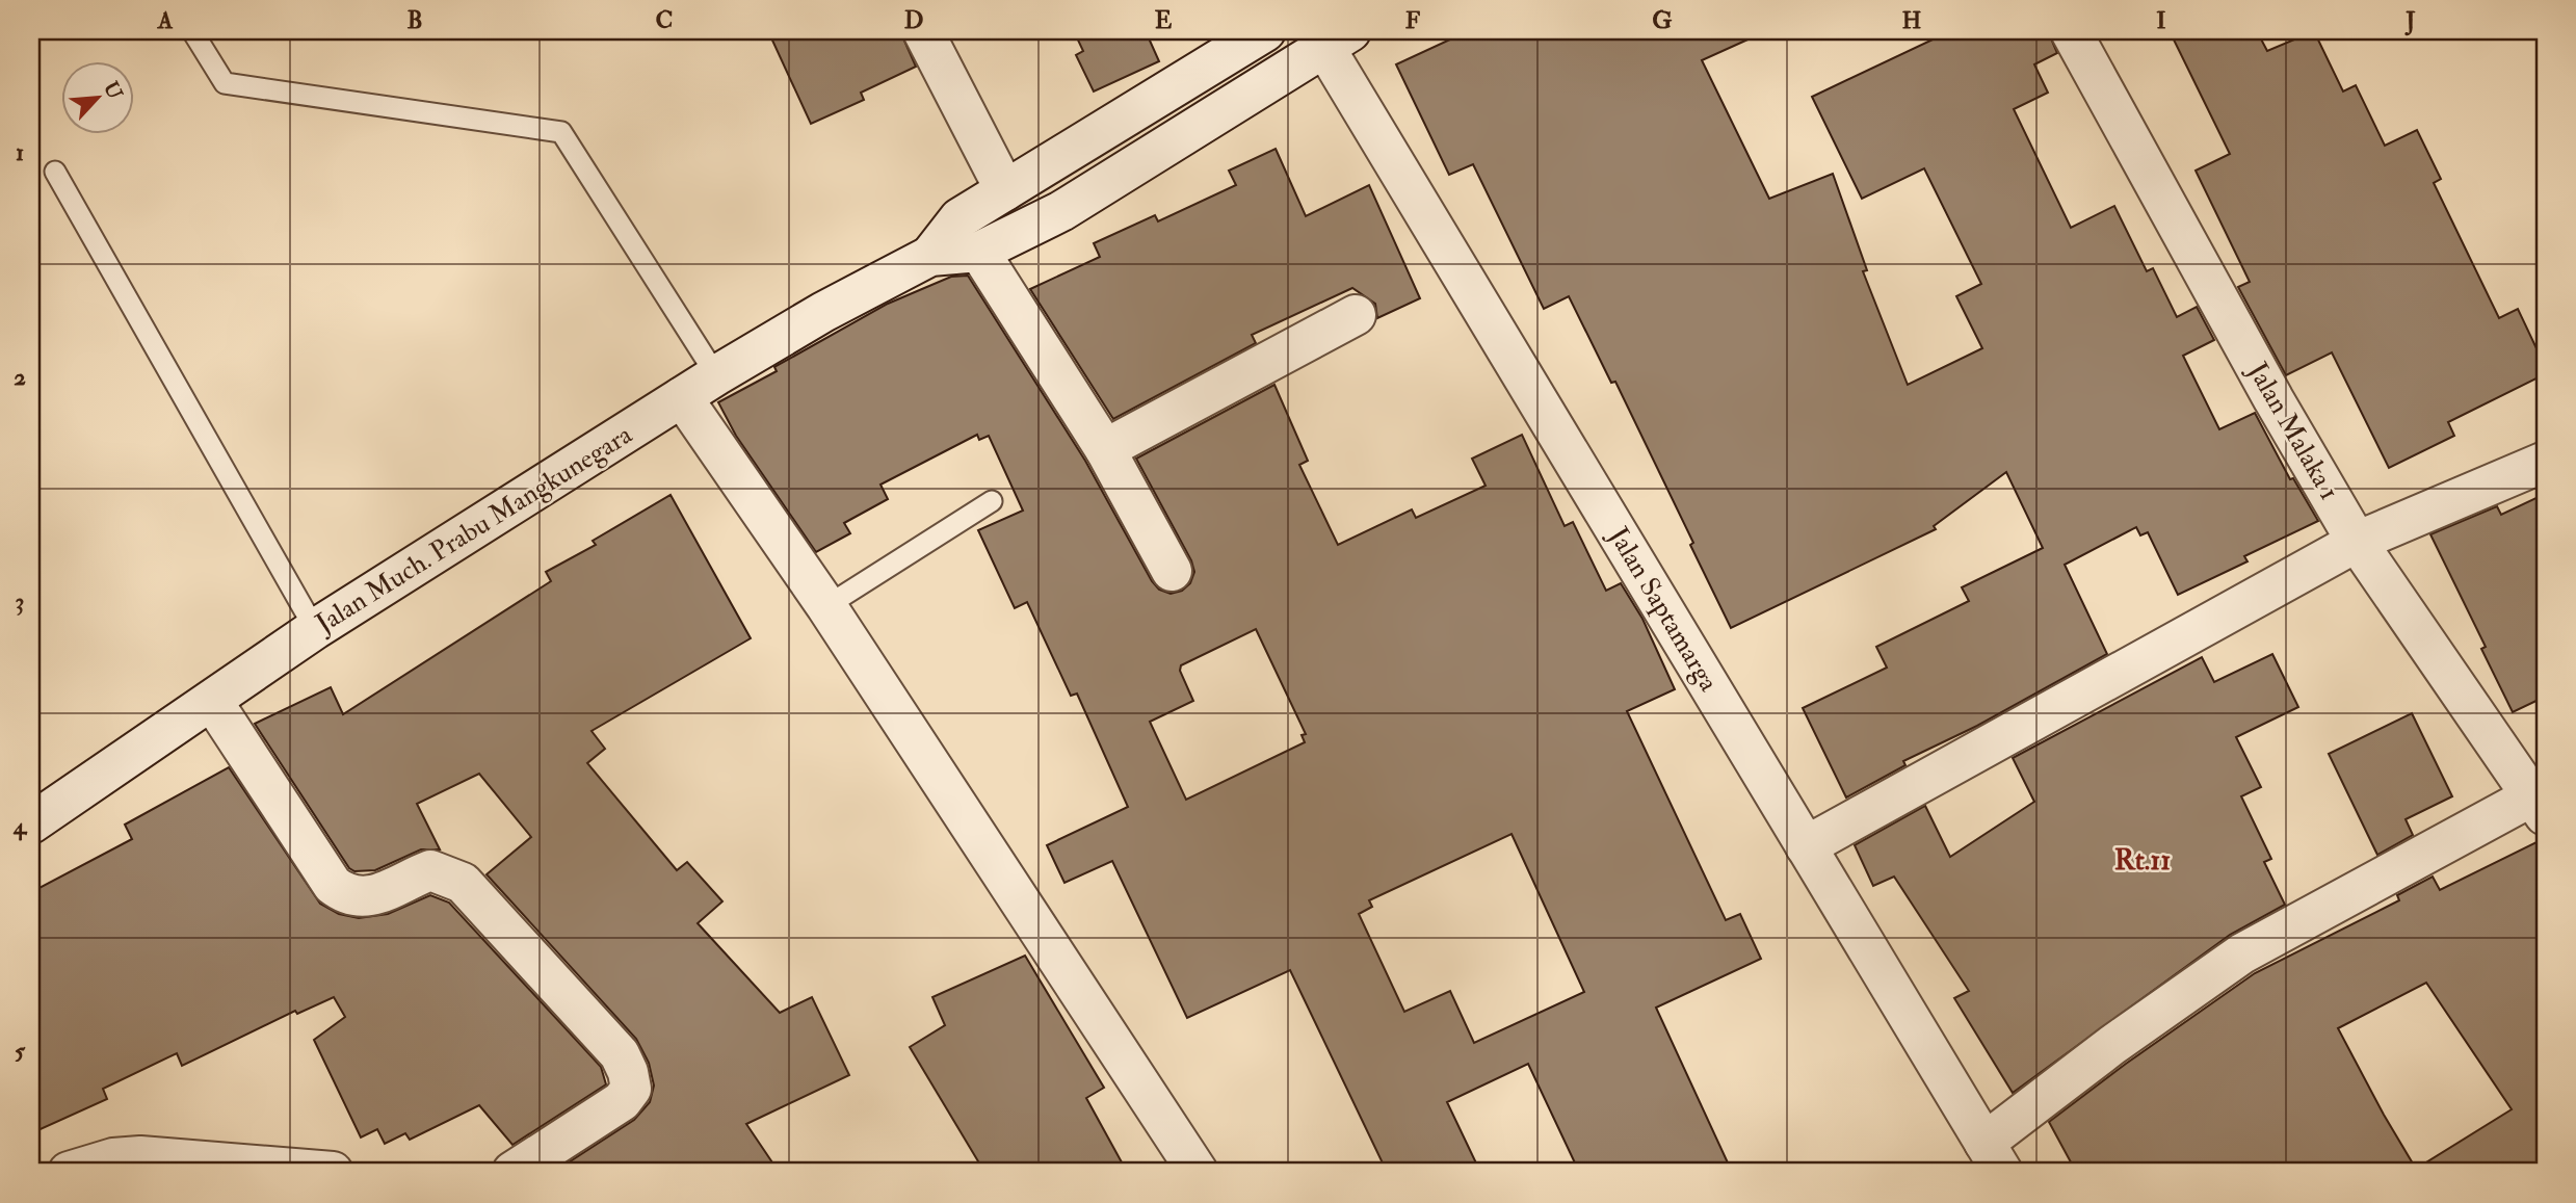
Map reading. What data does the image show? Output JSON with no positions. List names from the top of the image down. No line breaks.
{"streets":{"street":["Jalan Malaka 1","Jalan Much. Prabu Mangkunegara","Jalan Saptamarga"]},"crossings":[["Jalan Much. Prabu Mangkunegara","Jalan Saptamarga"]],"districts":["Rt.11"],"north":"top right","grid":{"columns":["A","B","C","D","E","F","G","H","I","J"],"rows":["1","2","3","4","5"]}}
